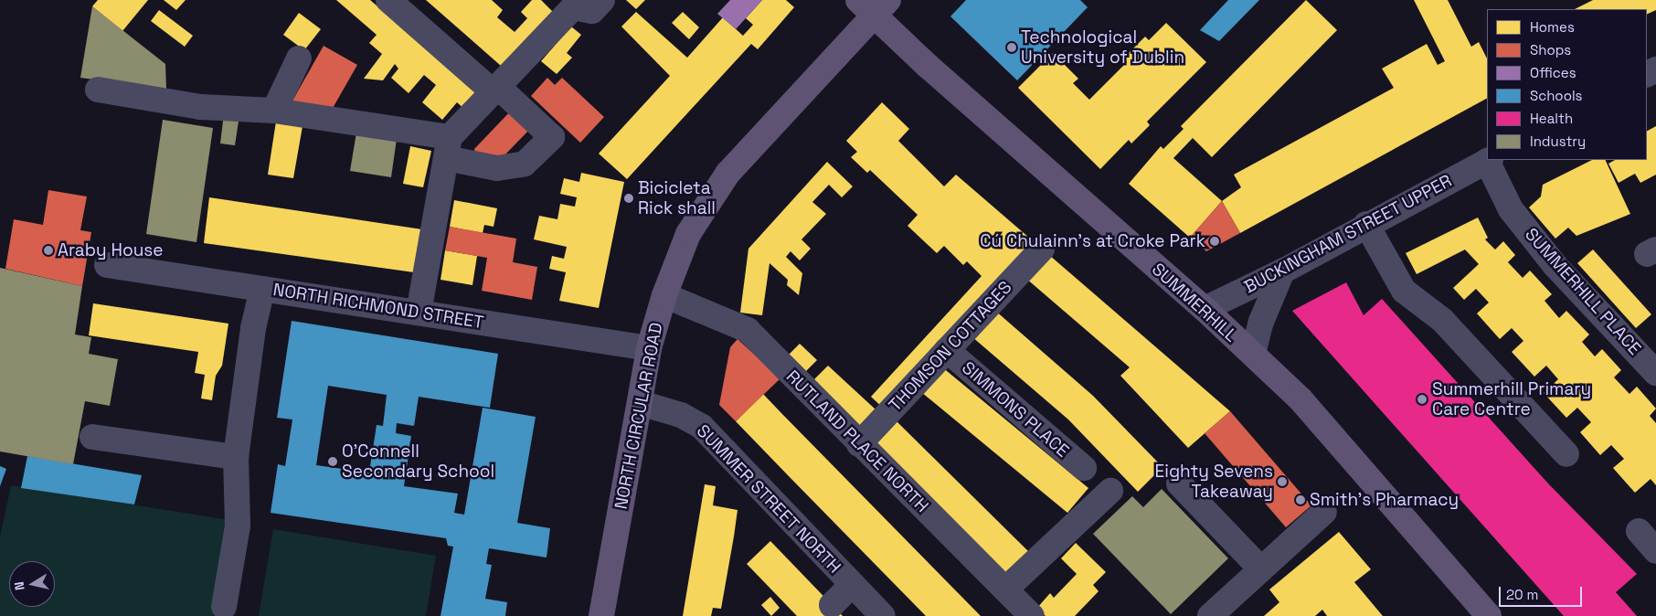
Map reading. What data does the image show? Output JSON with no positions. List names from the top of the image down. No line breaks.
{"streets":{"main road":["SUMMERHILL","NORTH CIRCULAR ROAD"],"street":["BUCKINGHAM STREET UPPER","SUMMERHILL PLACE","NORTH RICHMOND STREET","THOMSON COTTAGES","SIMMONS PLACE","RUTLAND PLACE NORTH","SUMMER STREET NORTH"]},"crossings":[["BUCKINGHAM STREET UPPER","SUMMERHILL PLACE"],["BUCKINGHAM STREET UPPER","SUMMERHILL"],["SUMMERHILL","NORTH CIRCULAR ROAD"],["NORTH RICHMOND STREET","NORTH CIRCULAR ROAD"],["THOMSON COTTAGES","SIMMONS PLACE"],["THOMSON COTTAGES","RUTLAND PLACE NORTH"],["NORTH CIRCULAR ROAD","RUTLAND PLACE NORTH"],["NORTH CIRCULAR ROAD","SUMMER STREET NORTH"]],"places":["Technological University of Dublin","Bicicleta Rick shall","Cú Chulainn's at Croke Park","Araby House","Summerhill Primary Care Centre","O'Connell Secondary School","Eighty Sevens Takeaway","Smith's Pharmacy"],"legend":["Homes","Shops","Offices","Schools","Health","Industry"],"scale_bar":"20 m","north":"left"}
